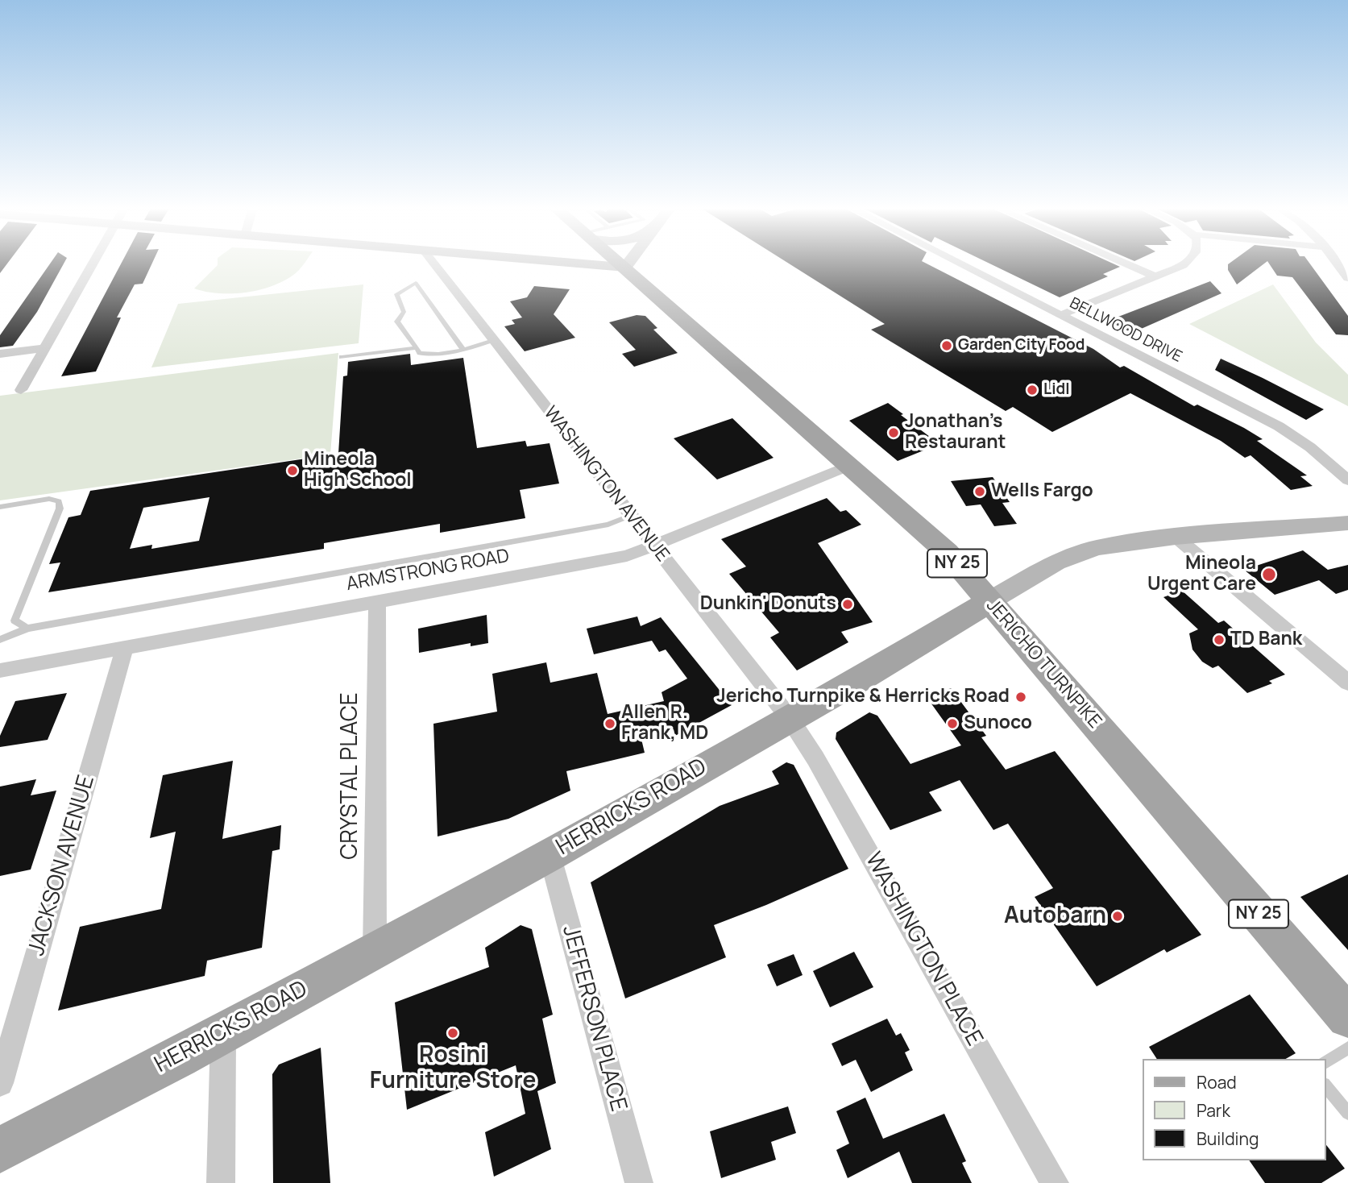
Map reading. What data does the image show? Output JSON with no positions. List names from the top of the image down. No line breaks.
{"streets":{"main road":["NY 25","JERICHO TURNPIKE","HERRICKS ROAD"],"street":["BELLWOOD DRIVE","WASHINGTON AVENUE","ARMSTRONG ROAD","CRYSTAL PLACE","JACKSON AVENUE","WASHINGTON PLACE","JEFFERSON PLACE"]},"crossings":[["WASHINGTON AVENUE","ARMSTRONG ROAD"],["WASHINGTON AVENUE","HERRICKS ROAD"],["WASHINGTON AVENUE","WASHINGTON PLACE"],["ARMSTRONG ROAD","JERICHO TURNPIKE"],["ARMSTRONG ROAD","CRYSTAL PLACE"],["ARMSTRONG ROAD","JACKSON AVENUE"],["JERICHO TURNPIKE","HERRICKS ROAD"],["CRYSTAL PLACE","HERRICKS ROAD"],["HERRICKS ROAD","WASHINGTON PLACE"],["HERRICKS ROAD","JEFFERSON PLACE"]],"places":["Garden City Food","Lidl","Jonathan’s Restaurant","Mineola High School","Wells Fargo","Mineola Urgent Care","Dunkin' Donuts","TD Bank","Jericho Turnpike & Herricks Road","Allen R. Frank, MD","Sunoco","Autobarn","Rosini Furniture Store"],"legend":["Road","Park","Building"]}
